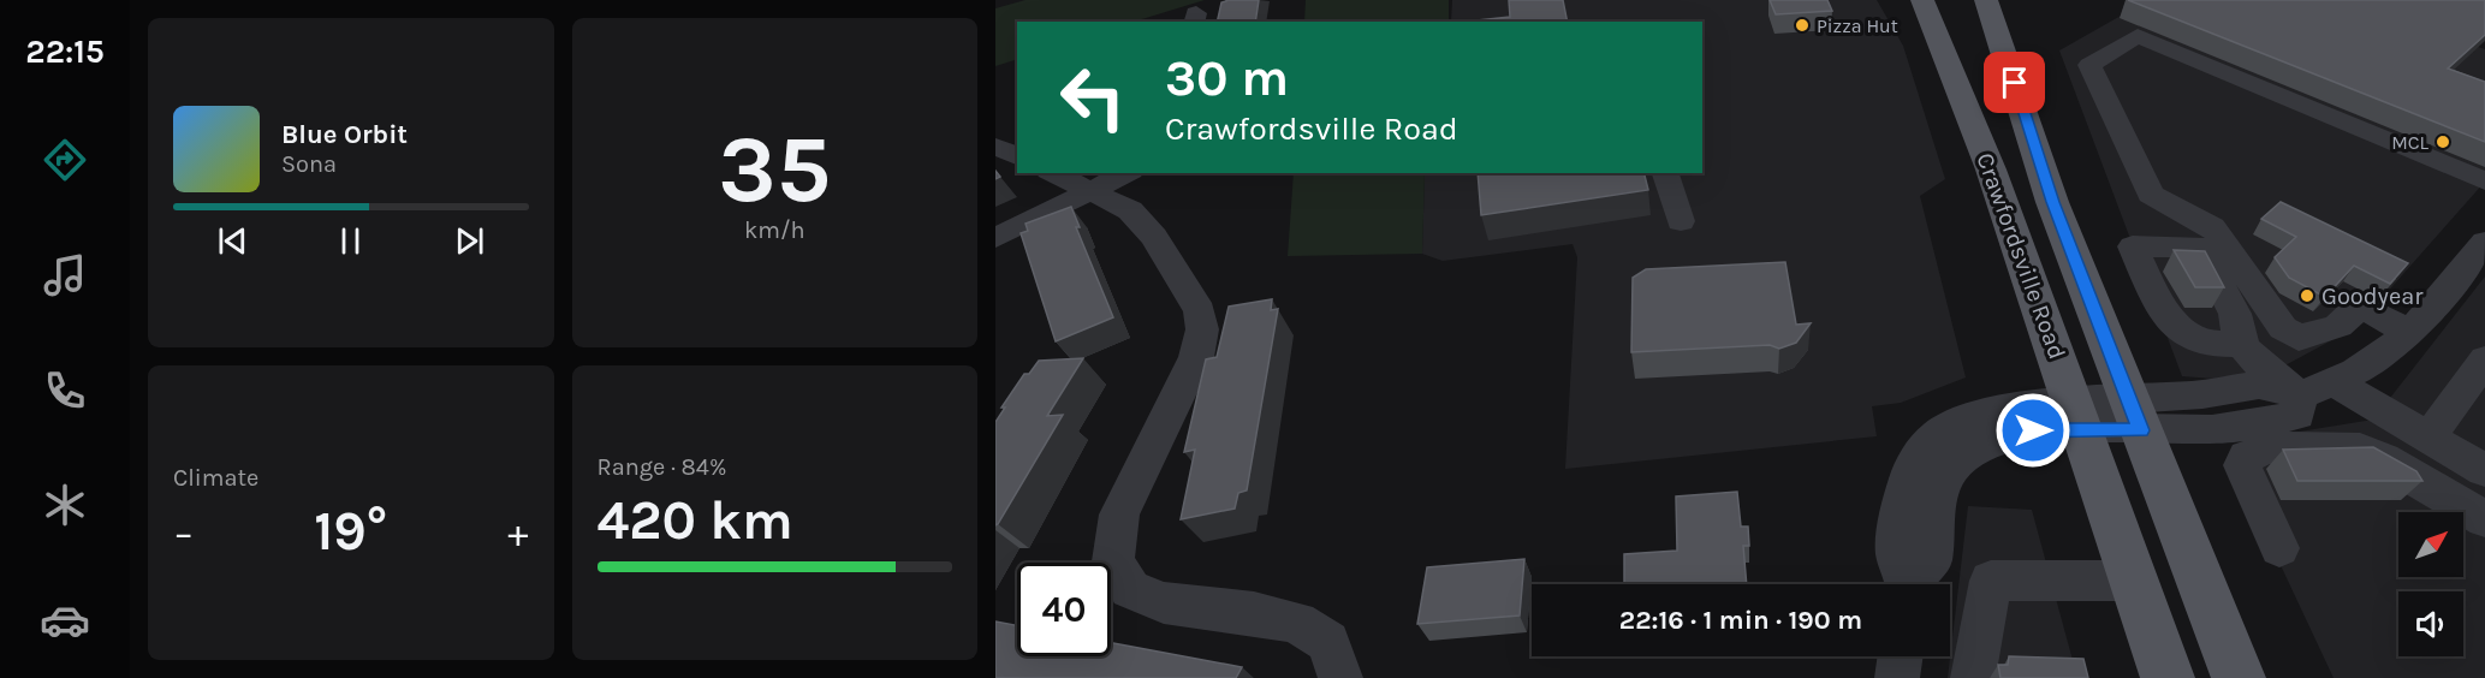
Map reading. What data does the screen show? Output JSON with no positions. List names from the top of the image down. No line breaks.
{"streets":{"main road":["Crawfordsville Road"]},"places":["Pizza Hut","MCL","Goodyear"],"north":"top right","page":{"tabs":"22:15","tile":[["35","km/h"],"Climate",["Range · 84%","420 km"]],"turn":["30 m","Crawfordsville Road"],"song":["Blue Orbit","Sona"],"heat":["−","19°","+"],"limit":"40","trip":"22:16 · 1 min · 190 m"}}
